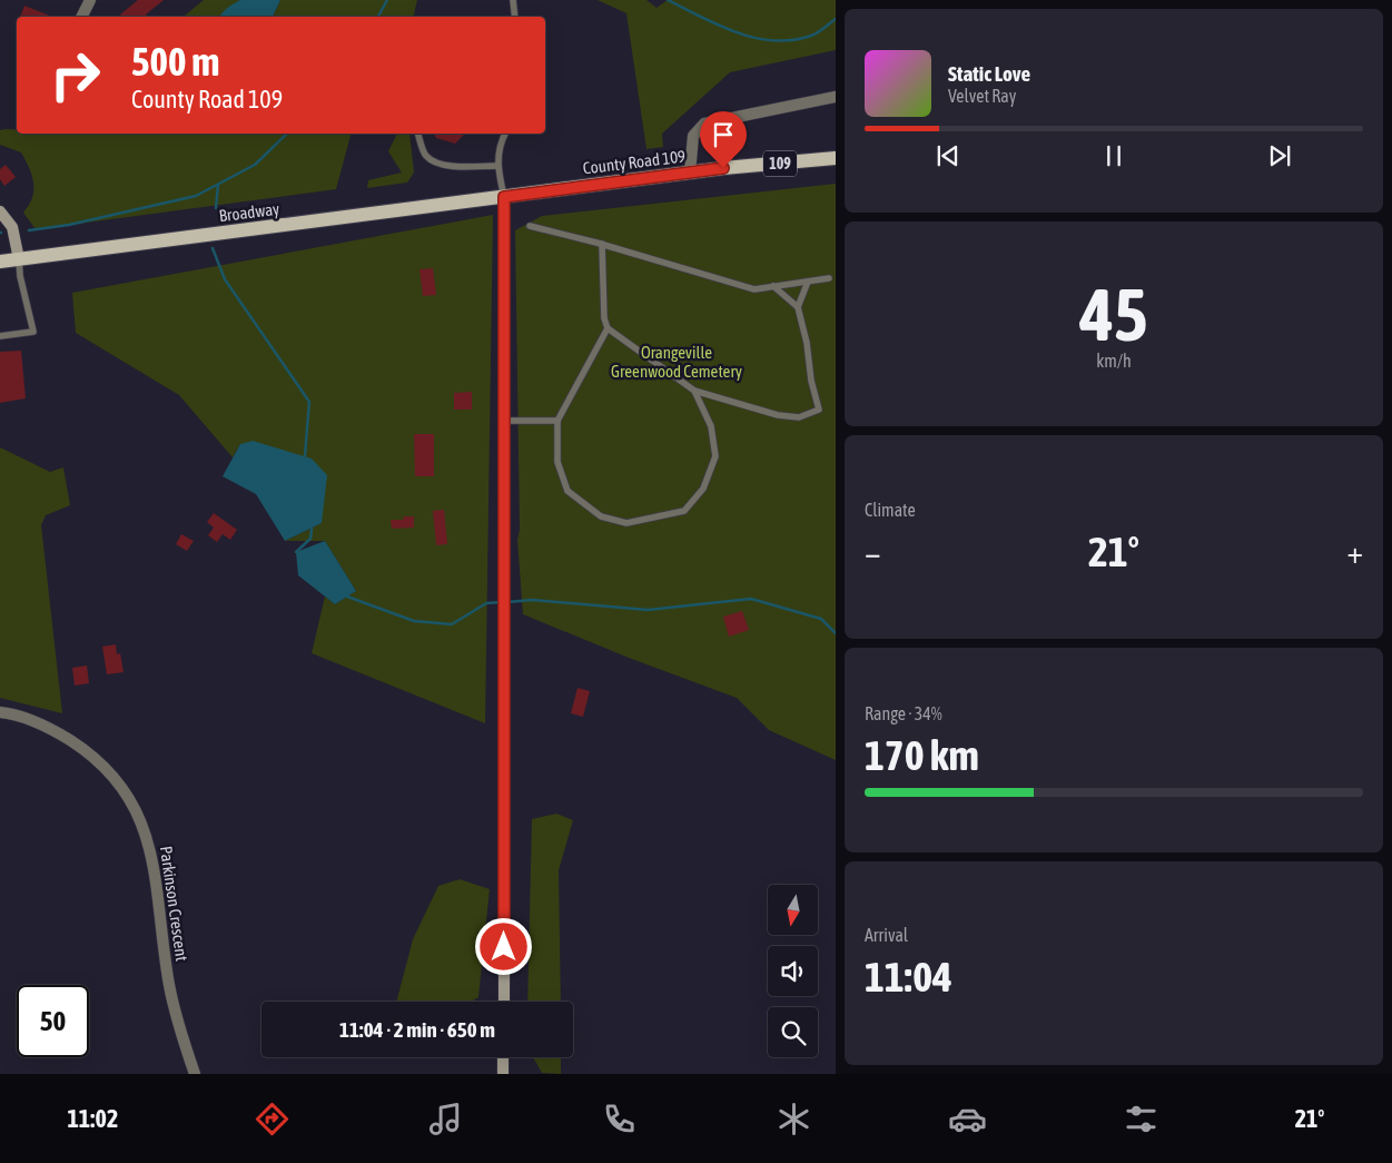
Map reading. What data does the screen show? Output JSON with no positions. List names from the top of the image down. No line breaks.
{"streets":{"main road":["County Road 109","109","Broadway"],"street":["Parkinson Crescent"]},"crossings":[["County Road 109","Broadway"]],"parks":["Orangeville Greenwood Cemetery"],"north":"bottom","page":{"turn":["500 m","County Road 109"],"song":["Static Love","Velvet Ray"],"tile":[["45","km/h"],"Climate",["Range · 34%","170 km"],["Arrival","11:04"]],"heat":["−","21°","+"],"limit":"50","trip":"11:04 · 2 min · 650 m","tabs":["11:02","21°"]}}
